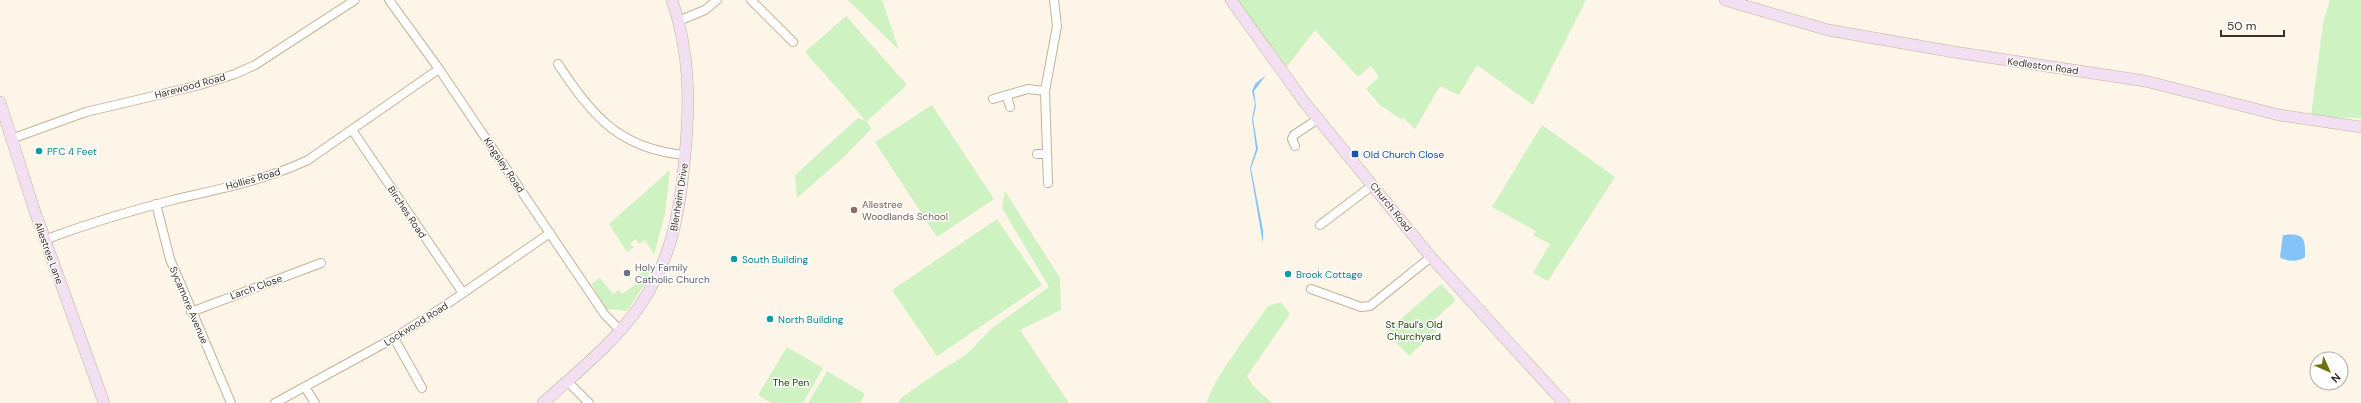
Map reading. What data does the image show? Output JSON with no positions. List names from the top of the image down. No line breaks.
{"streets":{"street":["Kedleston Road","Harewood Road","Kingsley Road","Hollies Road","Blenheim Drive","Church Road","Birches Road","Allestree Lane","Larch Close","Sycamore Avenue","Lockwood Road"]},"crossings":[["Harewood Road","Allestree Lane"],["Kingsley Road","Hollies Road"],["Kingsley Road","Blenheim Drive"],["Kingsley Road","Lockwood Road"],["Hollies Road","Birches Road"],["Hollies Road","Allestree Lane"],["Hollies Road","Sycamore Avenue"],["Birches Road","Lockwood Road"],["Larch Close","Sycamore Avenue"]],"parks":["St Paul's Old Churchyard","The Pen"],"places":{"other":["PFC 4 Feet","Allestree Woodlands School","South Building","Holy Family Catholic Church","Brook Cottage","North Building"],"transit":["Old Church Close"]},"scale_bar":"50 m","north":"bottom right"}
